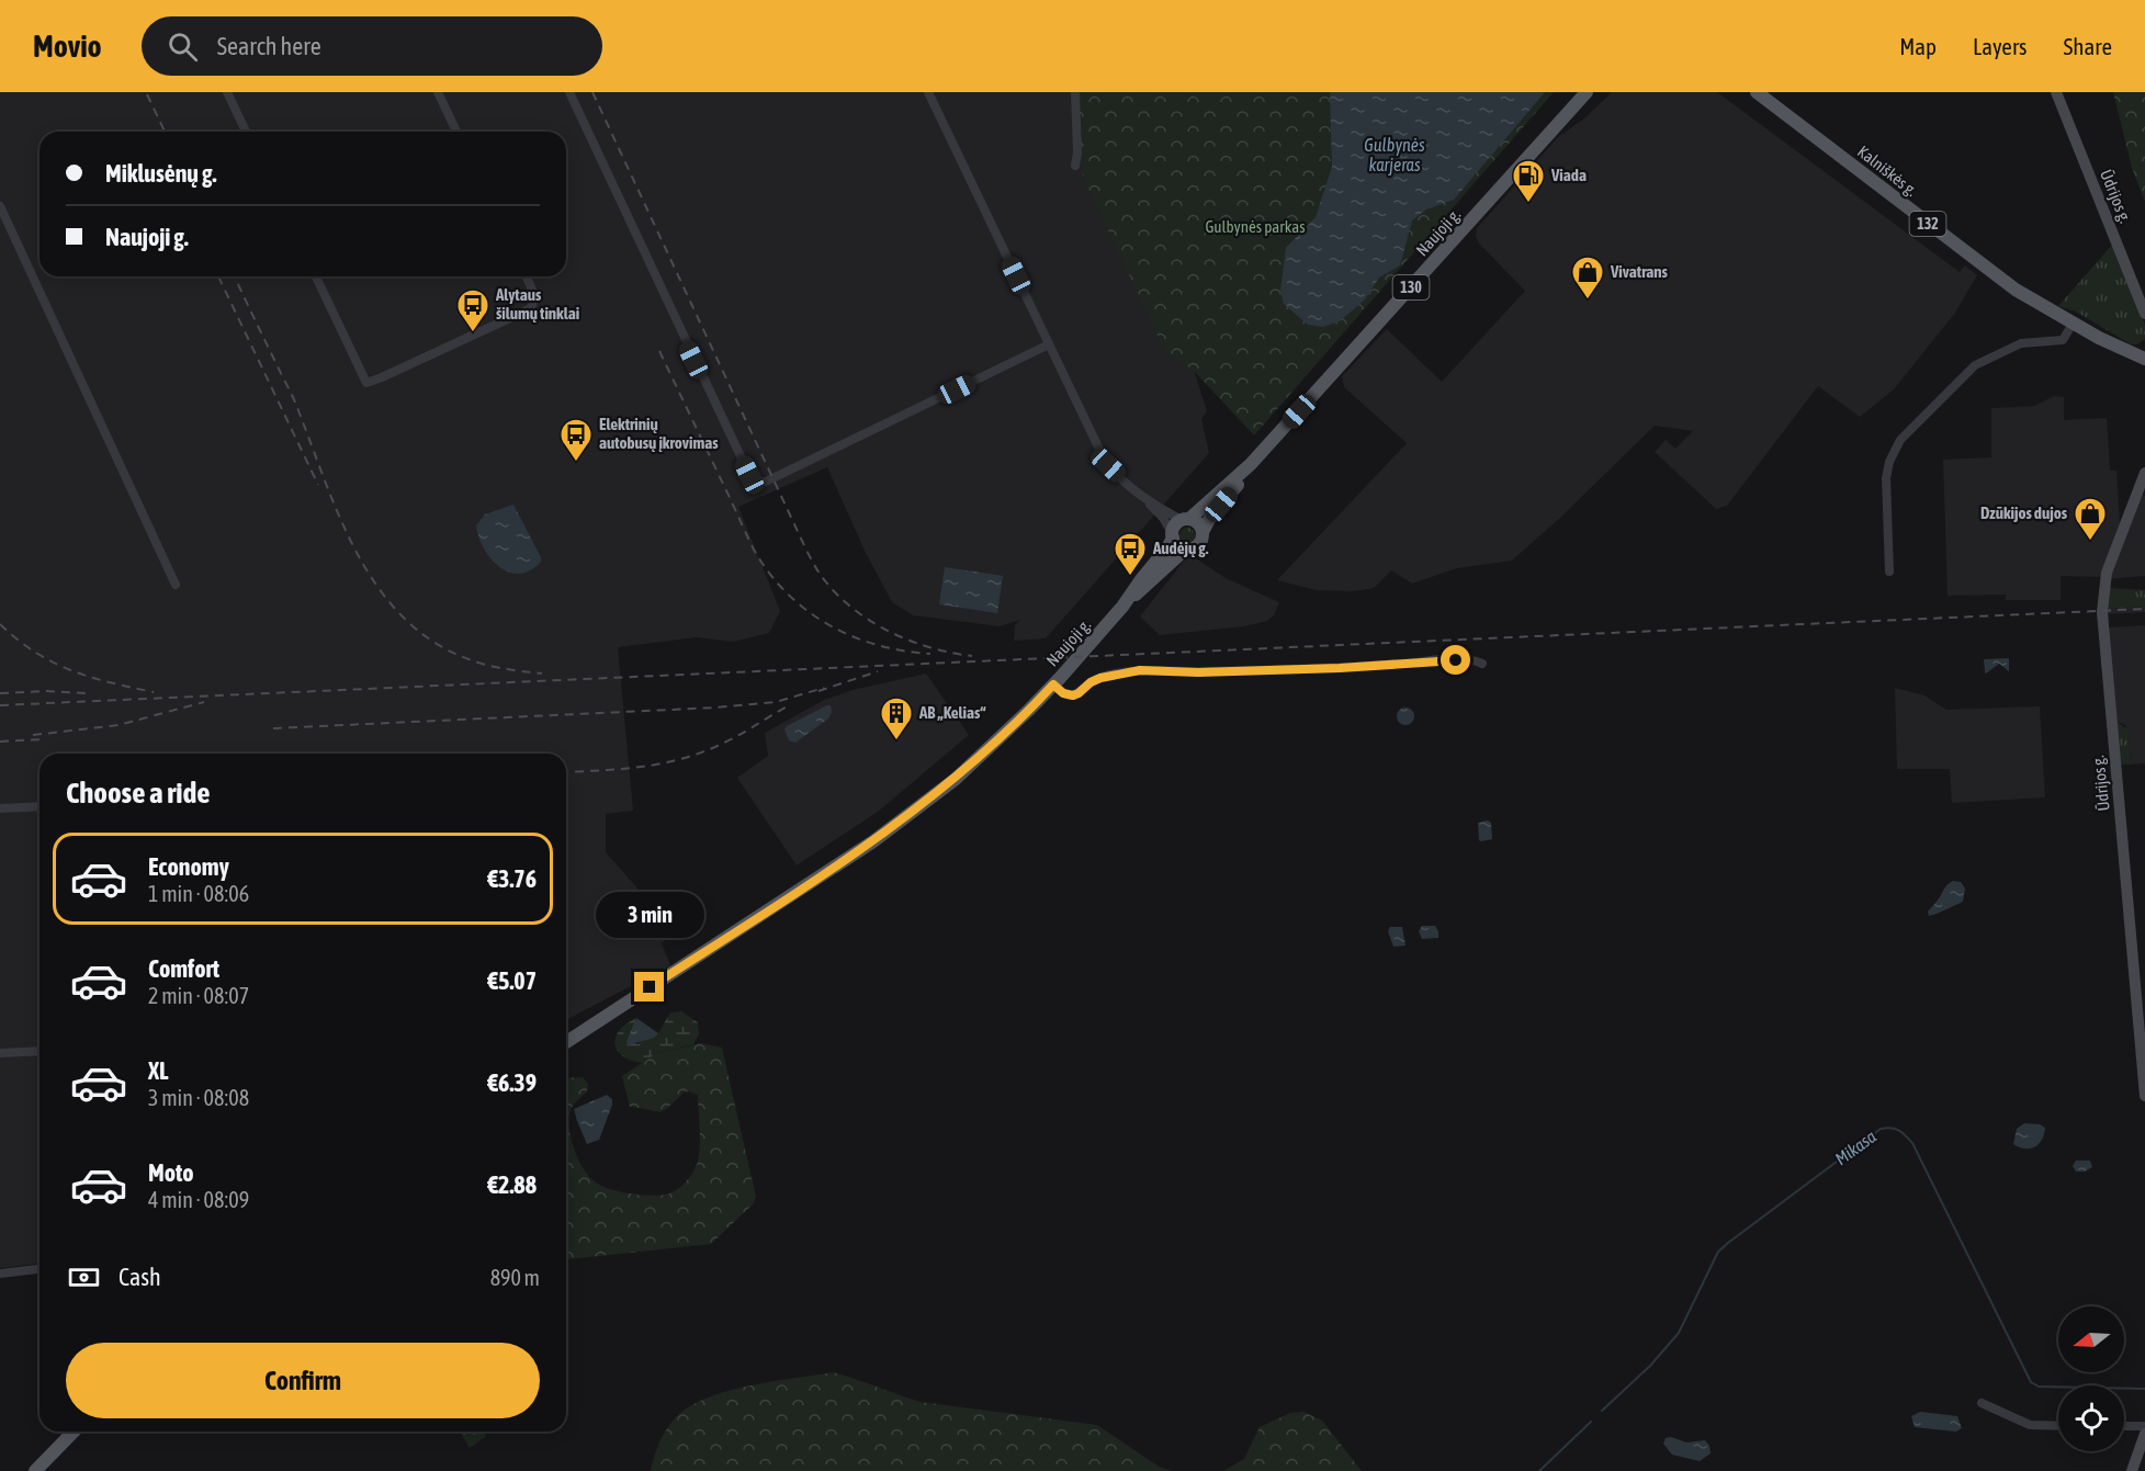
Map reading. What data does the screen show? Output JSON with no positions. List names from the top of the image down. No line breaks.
{"streets":{"main road":["Kalniškės g.","Ūdrijos g.","132","Naujoji g.","130"]},"crossings":[["Naujoji g.","130"]],"water":["Gulbynės karjeras","Mikasa"],"parks":["Gulbynės parkas"],"places":{"fuel station":["Viada"],"shop":["Vivatrans","Dzūkijos dujos"],"bus stop":["Alytaus šilumų tinklai","Elektrinių autobusų įkrovimas","Audėjų g."],"building":["AB „Kelias“"]},"north":"left","page":{"header":"Movio","search":"Search here","nav":["Map","Layers","Share"],"banner":["Miklusėnų g.","Naujoji g."],"heading":"Choose a ride","list":[{"name":"Economy","note":"1 min · 08:06","value":"€3.76"},{"name":"Comfort","note":"2 min · 08:07","value":"€5.07"},{"name":"XL","note":"3 min · 08:08","value":"€6.39"},{"name":"Moto","note":"4 min · 08:09","value":"€2.88"}],"bubble":"3 min","pay":["Cash","890 m"],"buttons":"Confirm"}}
